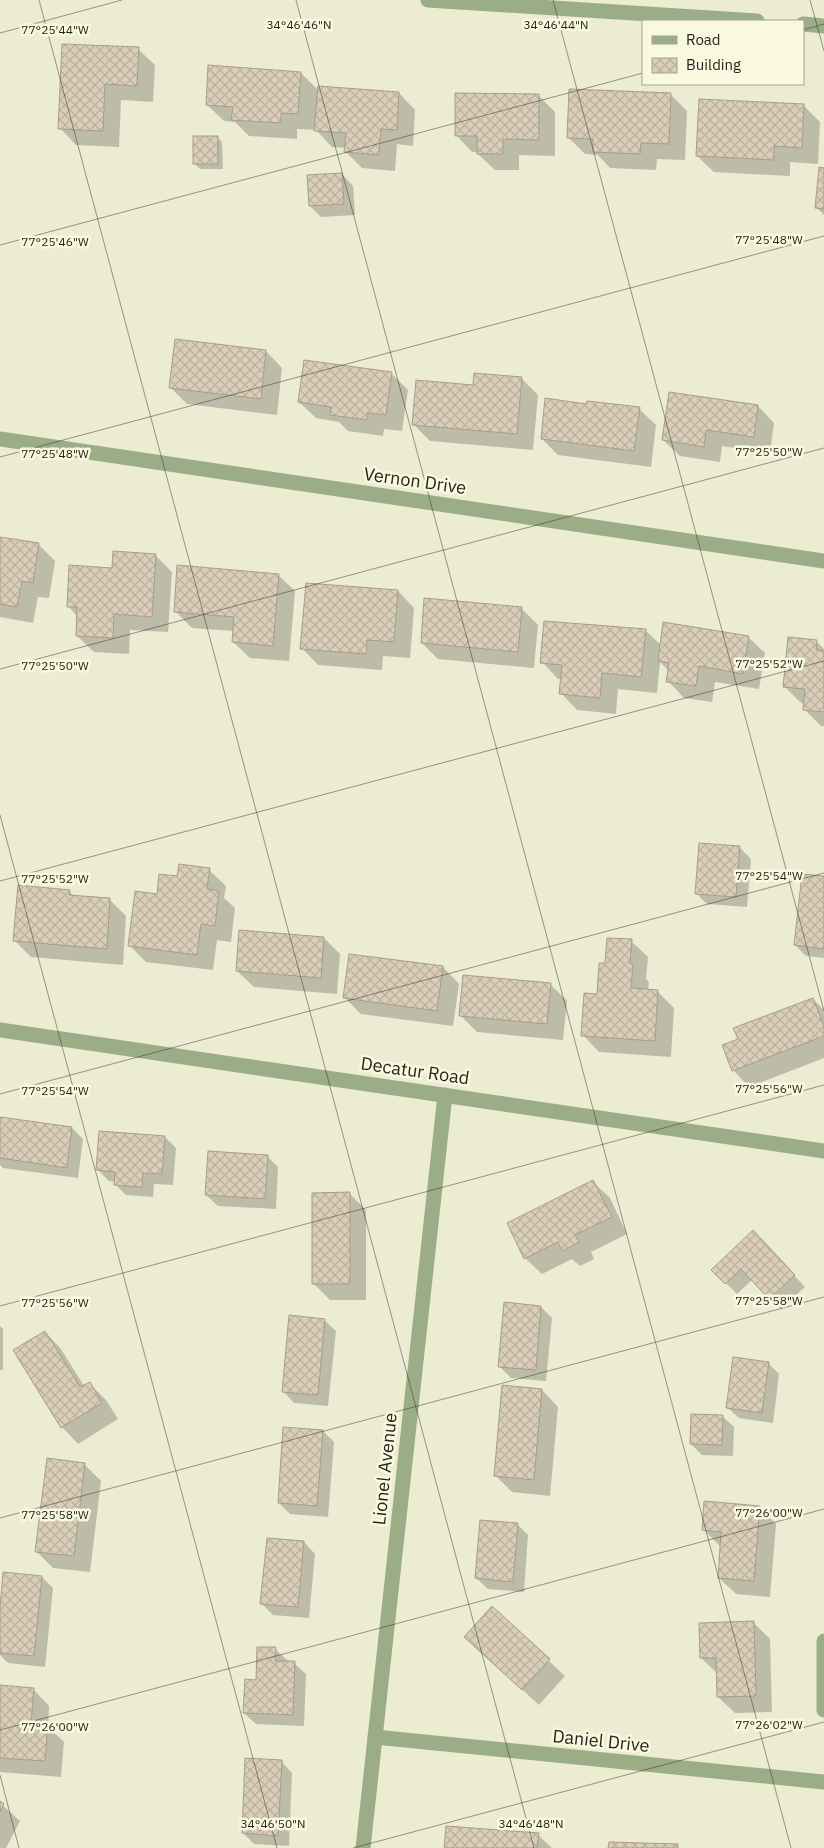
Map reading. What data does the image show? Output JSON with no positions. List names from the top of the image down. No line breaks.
{"streets":{"street":["Vernon Drive","Decatur Road","Lionel Avenue","Daniel Drive"]},"crossings":[["Decatur Road","Lionel Avenue"],["Lionel Avenue","Daniel Drive"]],"legend":["Road","Building"],"coordinates":["34°46'46\"N","34°46'44\"N","77°25'44\"W","77°25'48\"W","77°25'46\"W","77°25'50\"W","77°25'52\"W","77°25'54\"W","77°25'56\"W","77°25'58\"W","77°26'00\"W","77°26'02\"W","34°46'50\"N","34°46'48\"N"]}
